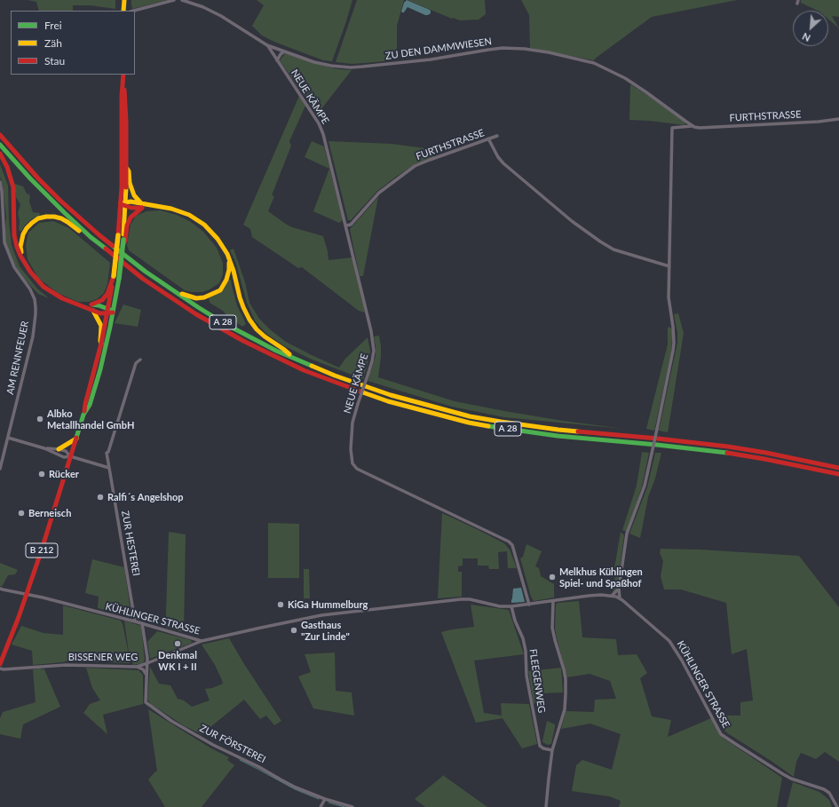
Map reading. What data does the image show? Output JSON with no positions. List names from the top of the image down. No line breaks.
{"streets":{"main road":["A 28","B 212"],"street":["ZU DEN DAMMWIESEN","NEUE KÄMPE","FURTHSTRASSE","AM RENNFEUER","ZUR HESTEREI","KÜHLINGER STRASSE","BISSENER WEG","FLEEGENWEG","ZUR FÖRSTEREI"]},"crossings":[["ZU DEN DAMMWIESEN","NEUE KÄMPE"],["ZU DEN DAMMWIESEN","FURTHSTRASSE"],["NEUE KÄMPE","FURTHSTRASSE"],["NEUE KÄMPE","KÜHLINGER STRASSE"],["ZUR HESTEREI","KÜHLINGER STRASSE"],["B 212","KÜHLINGER STRASSE"],["KÜHLINGER STRASSE","BISSENER WEG"],["KÜHLINGER STRASSE","FLEEGENWEG"],["BISSENER WEG","ZUR FÖRSTEREI"]],"places":["Albko Metallhandel GmbH","Rücker","Ralfi´s Angelshop","Berneisch","Melkhus Kühlingen Spiel- und Spaßhof","KiGa Hummelburg","Gasthaus \"Zur Linde\"","Denkmal WK I + II"],"legend":["Frei","Zäh","Stau"],"north":"bottom left"}
